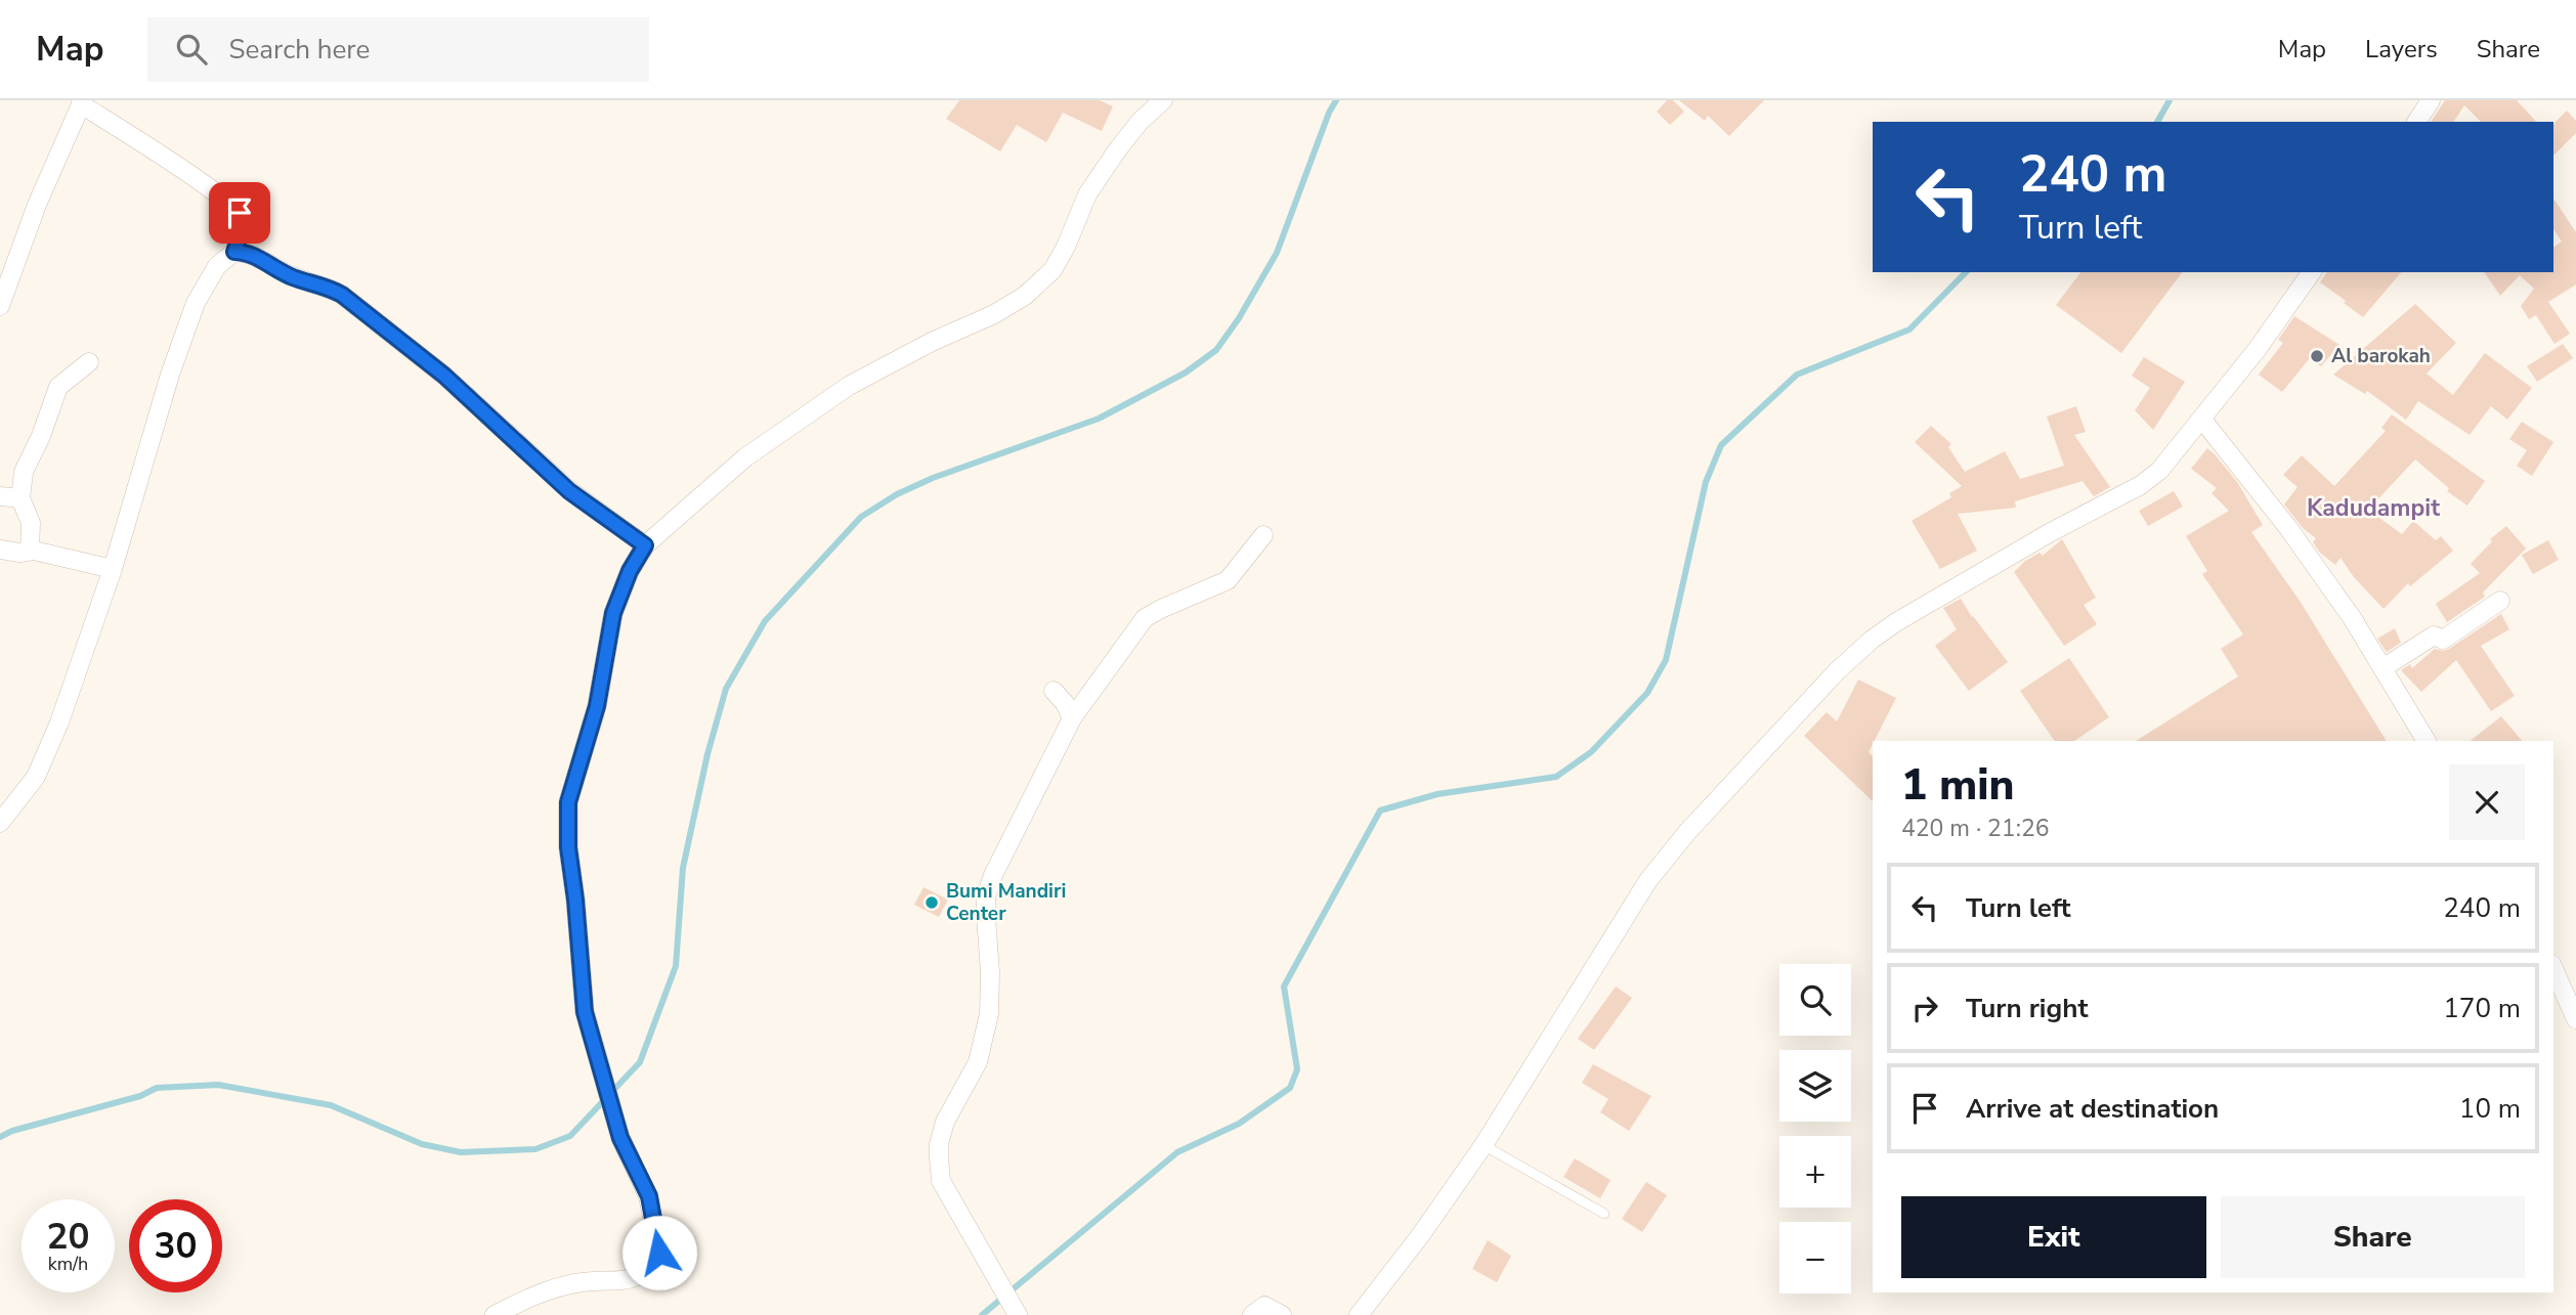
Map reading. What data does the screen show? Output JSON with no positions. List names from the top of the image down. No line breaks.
{"districts":["Kadudampit"],"places":["Al barokah","Bumi Mandiri Center"],"page":{"header":"Map","search":"Search here","nav":["Map","Layers","Share"],"turn":["240 m","Turn left"],"heading":["1 min","420 m · 21:26"],"list":[{"name":"Turn left","value":"240 m"},{"name":"Turn right","value":"170 m"},{"name":"Arrive at destination","value":"10 m"}],"map_buttons":["+","−"],"buttons":["Exit","Share"],"speed":"20 km/h","limit":"30"}}
